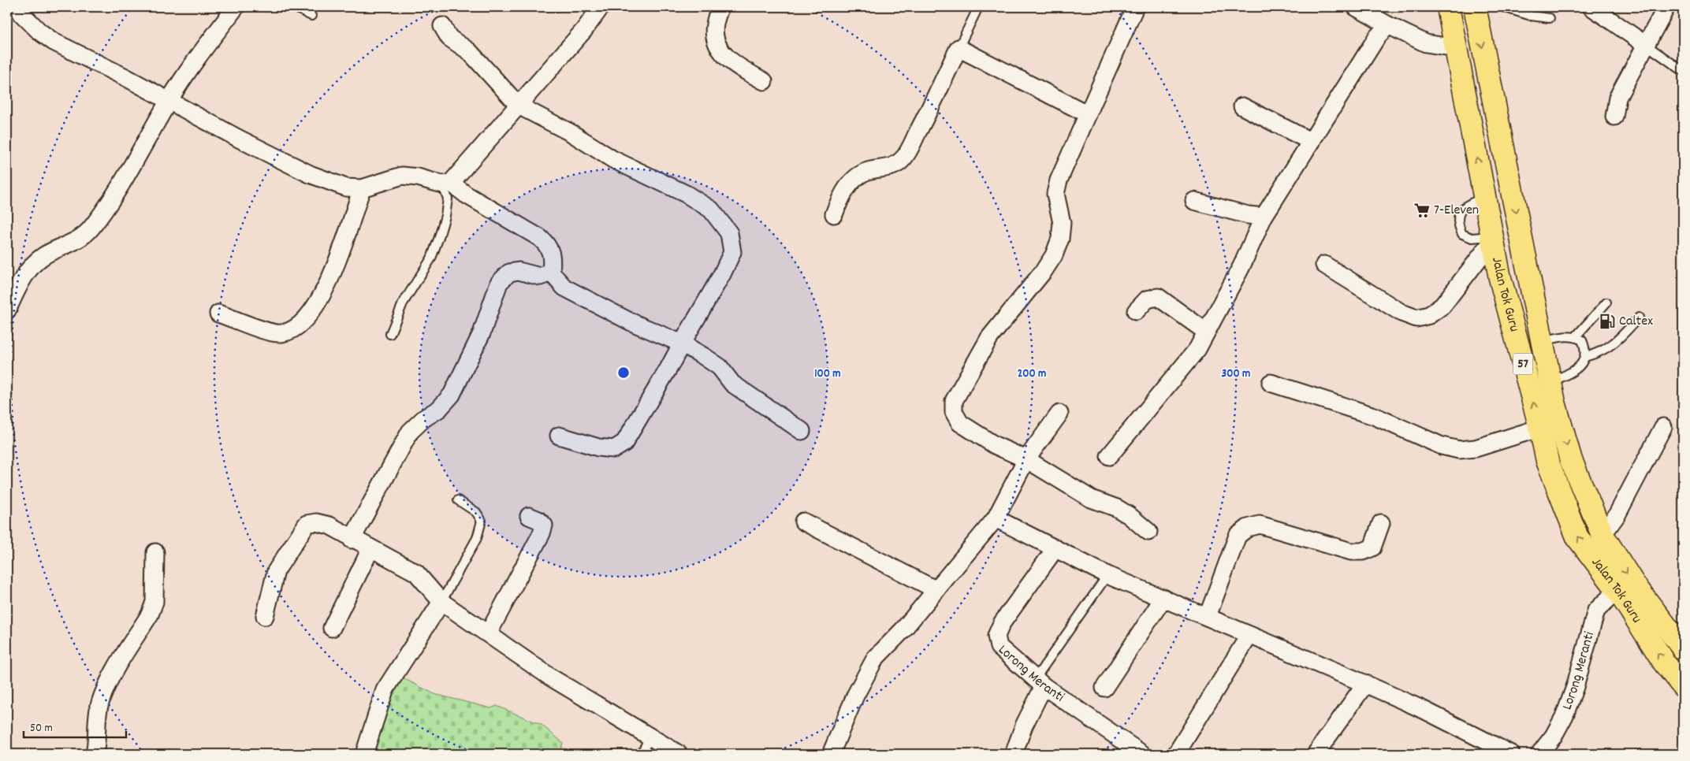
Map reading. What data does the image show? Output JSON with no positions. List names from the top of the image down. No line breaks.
{"streets":{"main road":["Jalan Tok Guru","57"],"street":["Lorong Meranti"]},"crossings":[["Jalan Tok Guru","Lorong Meranti"]],"places":{"supermarket":["7-Eleven"],"fuel station":["Caltex"]},"scale_bar":"50 m","rings":["100 m","200 m","300 m"]}
